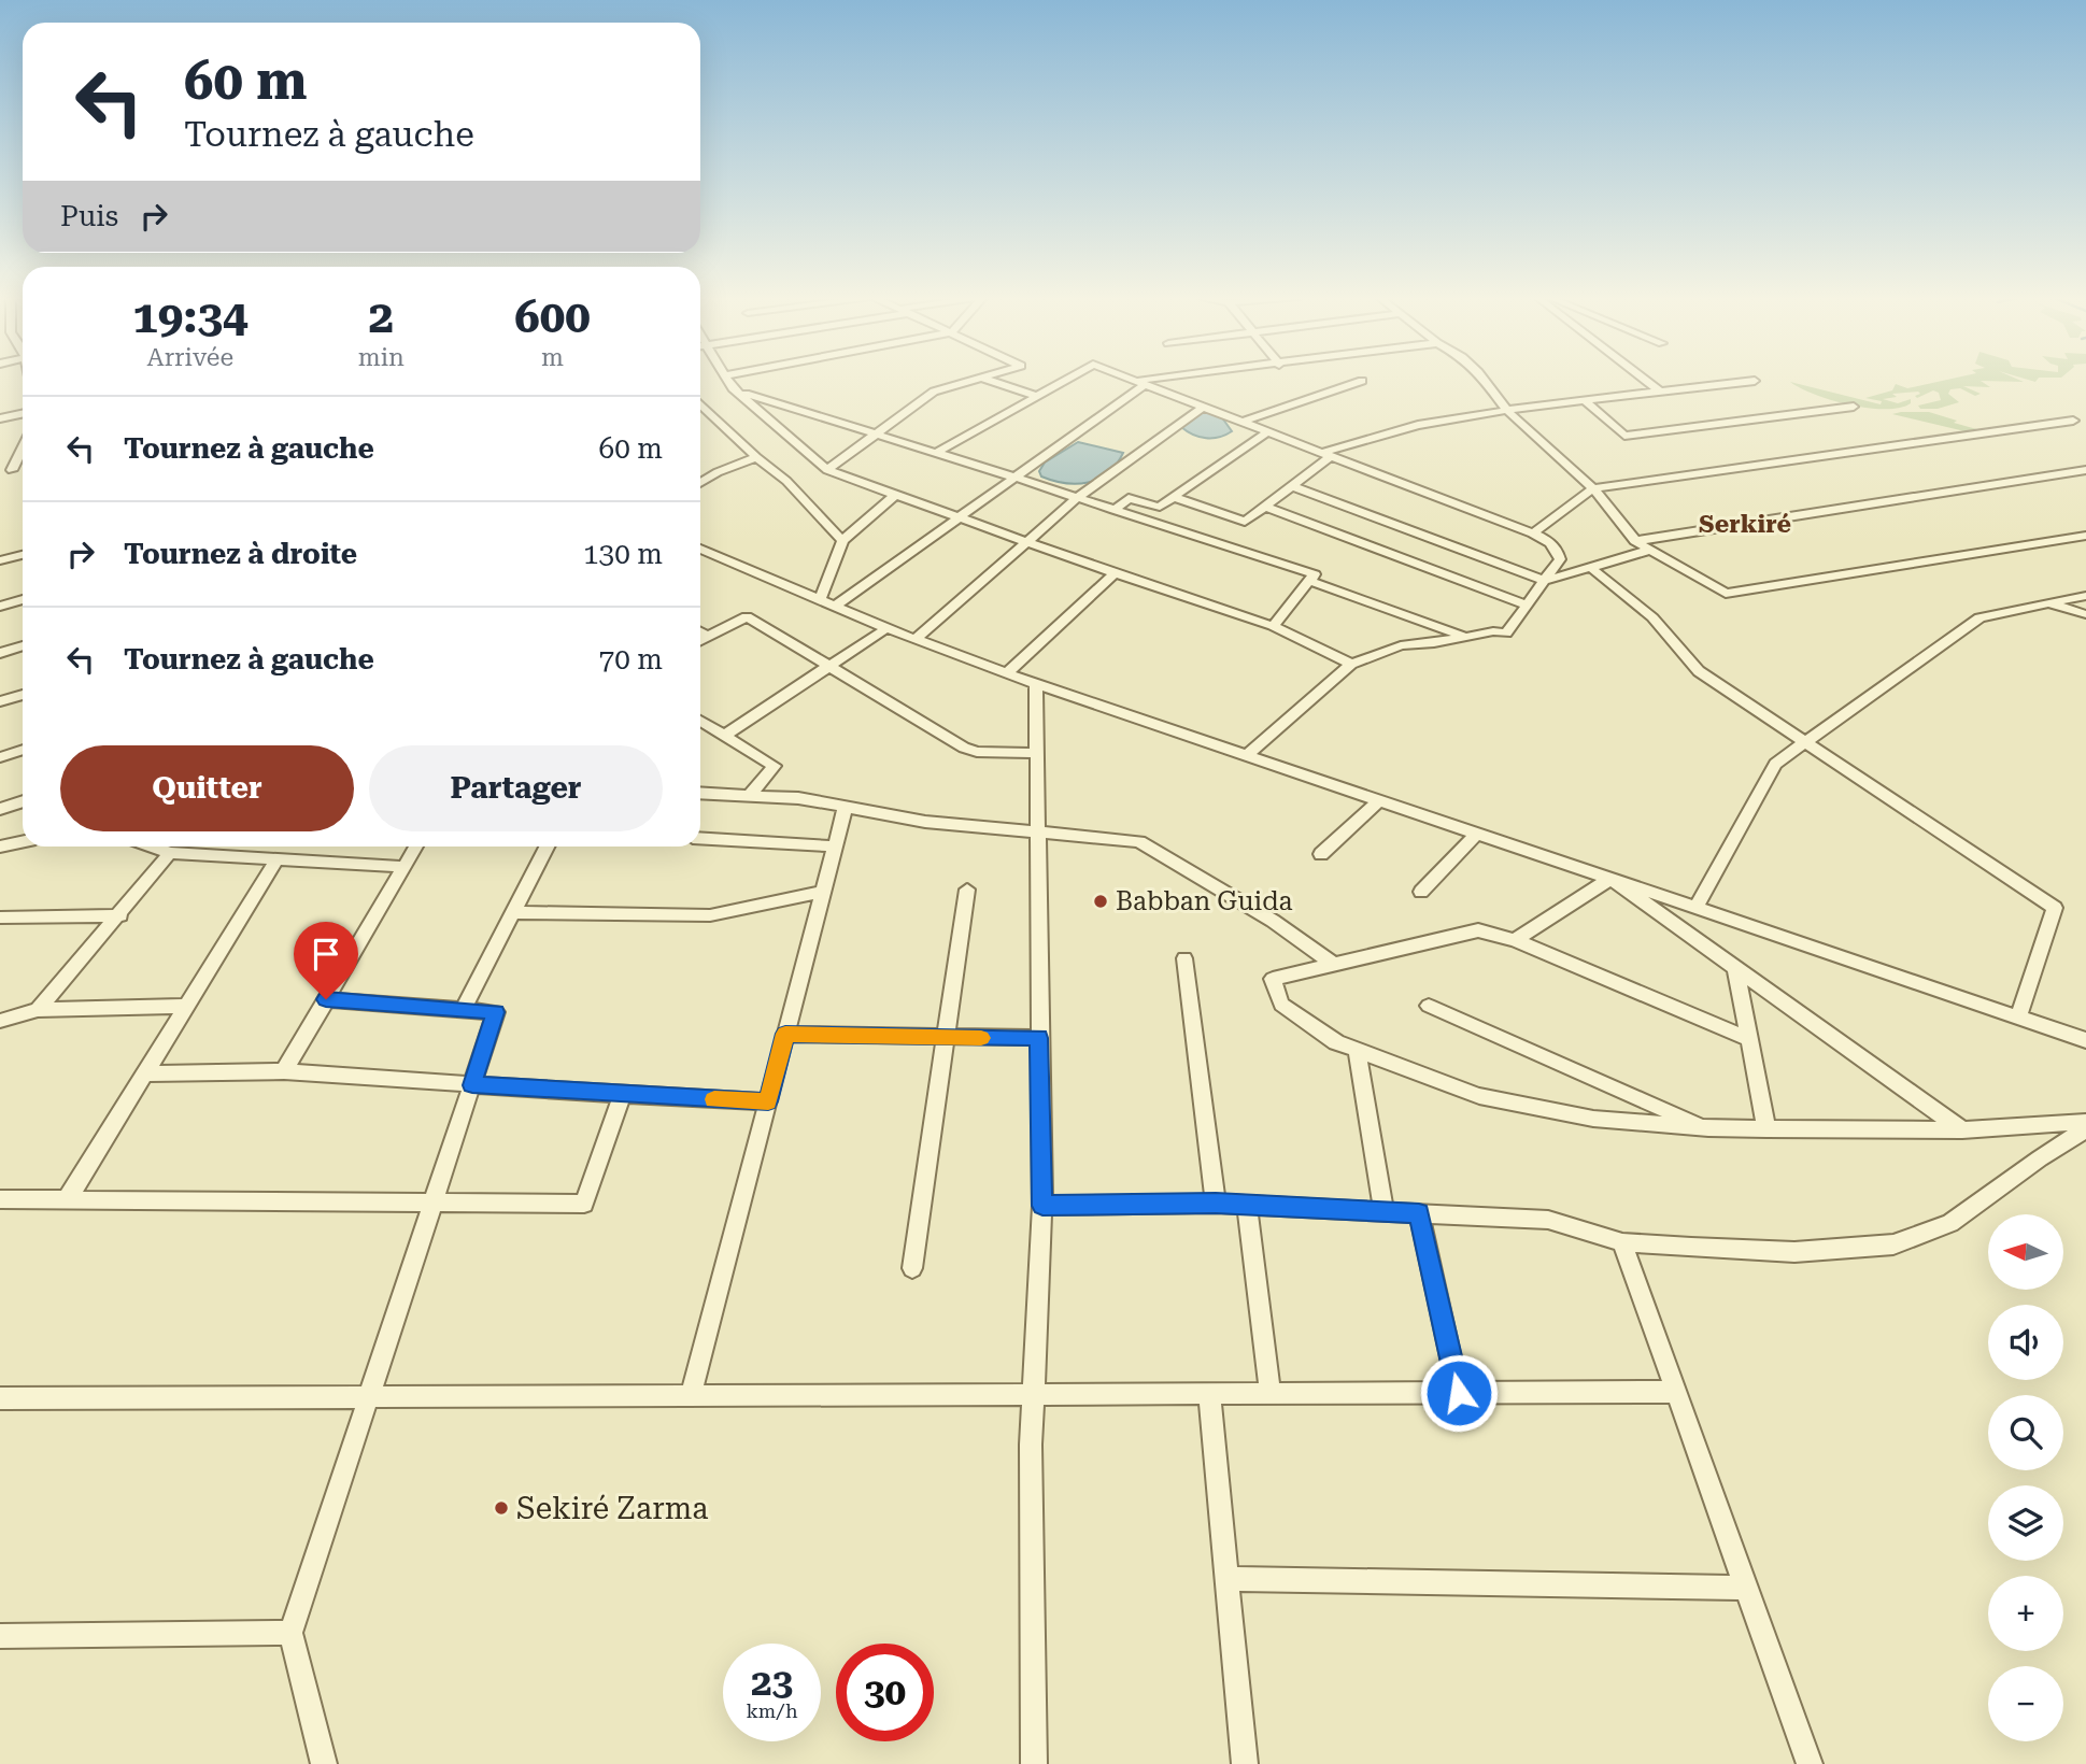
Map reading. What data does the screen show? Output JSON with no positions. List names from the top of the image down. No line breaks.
{"districts":["Serkiré"],"places":["Babban Guida","Sekiré Zarma"],"north":"left","page":{"turn":["60 m","Tournez à gauche"],"then":"Puis","eta":["19:34","Arrivée","2","min","600","m"],"list":[{"name":"Tournez à gauche","value":"60 m"},{"name":"Tournez à droite","value":"130 m"},{"name":"Tournez à gauche","value":"70 m"}],"buttons":["Quitter","Partager"],"map_buttons":["+","−"],"speed":"23 km/h","limit":"30"}}
